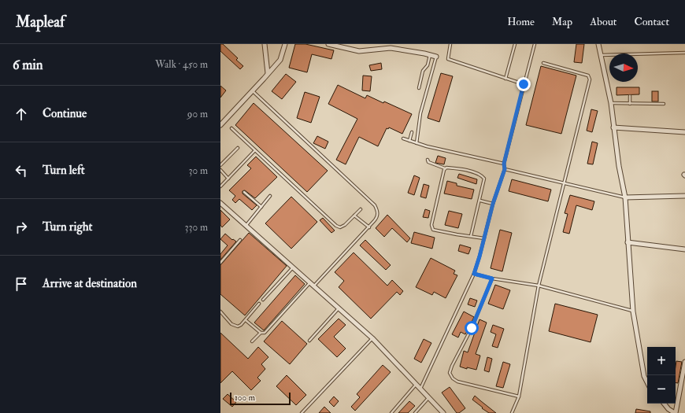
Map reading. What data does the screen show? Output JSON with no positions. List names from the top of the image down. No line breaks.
{"scale_bar":"100 m","north":"right","page":{"header":"Mapleaf","nav":["Home","Map","About","Contact"],"heading":["6 min","Walk · 450 m"],"list":[["Continue","90 m"],["Turn left","30 m"],["Turn right","330 m"],"Arrive at destination"],"map_buttons":["+","−"],"scale":"100 m"}}
